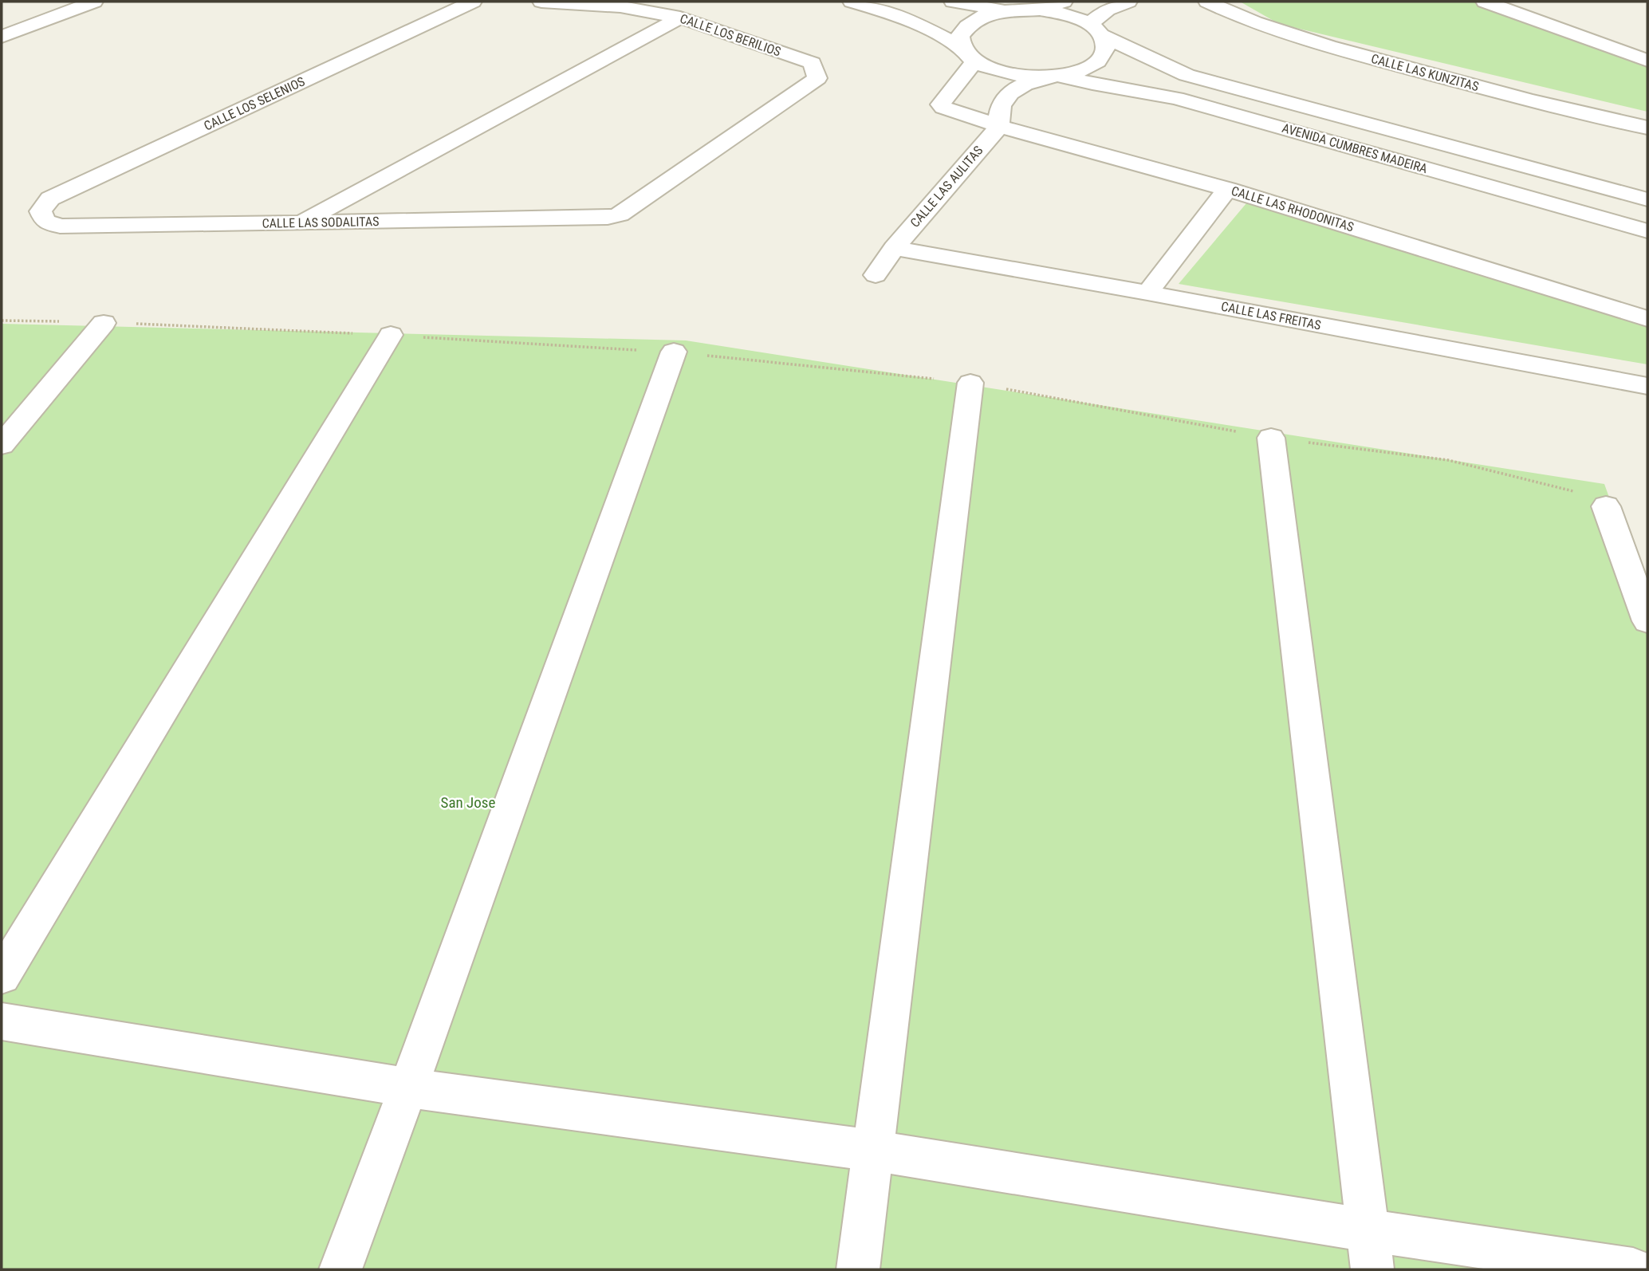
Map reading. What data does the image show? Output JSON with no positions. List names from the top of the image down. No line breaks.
{"streets":{"street":["CALLE LOS BERILIOS","CALLE LAS KUNZITAS","CALLE LOS SELENIOS","AVENIDA CUMBRES MADEIRA","CALLE LAS AULITAS","CALLE LAS RHODONITAS","CALLE LAS SODALITAS","CALLE LAS FREITAS"]},"crossings":[["CALLE LOS BERILIOS","CALLE LAS SODALITAS"],["CALLE LOS SELENIOS","CALLE LAS SODALITAS"],["AVENIDA CUMBRES MADEIRA","CALLE LAS RHODONITAS"],["CALLE LAS AULITAS","CALLE LAS RHODONITAS"],["CALLE LAS AULITAS","CALLE LAS FREITAS"]],"parks":["San Jose"]}
